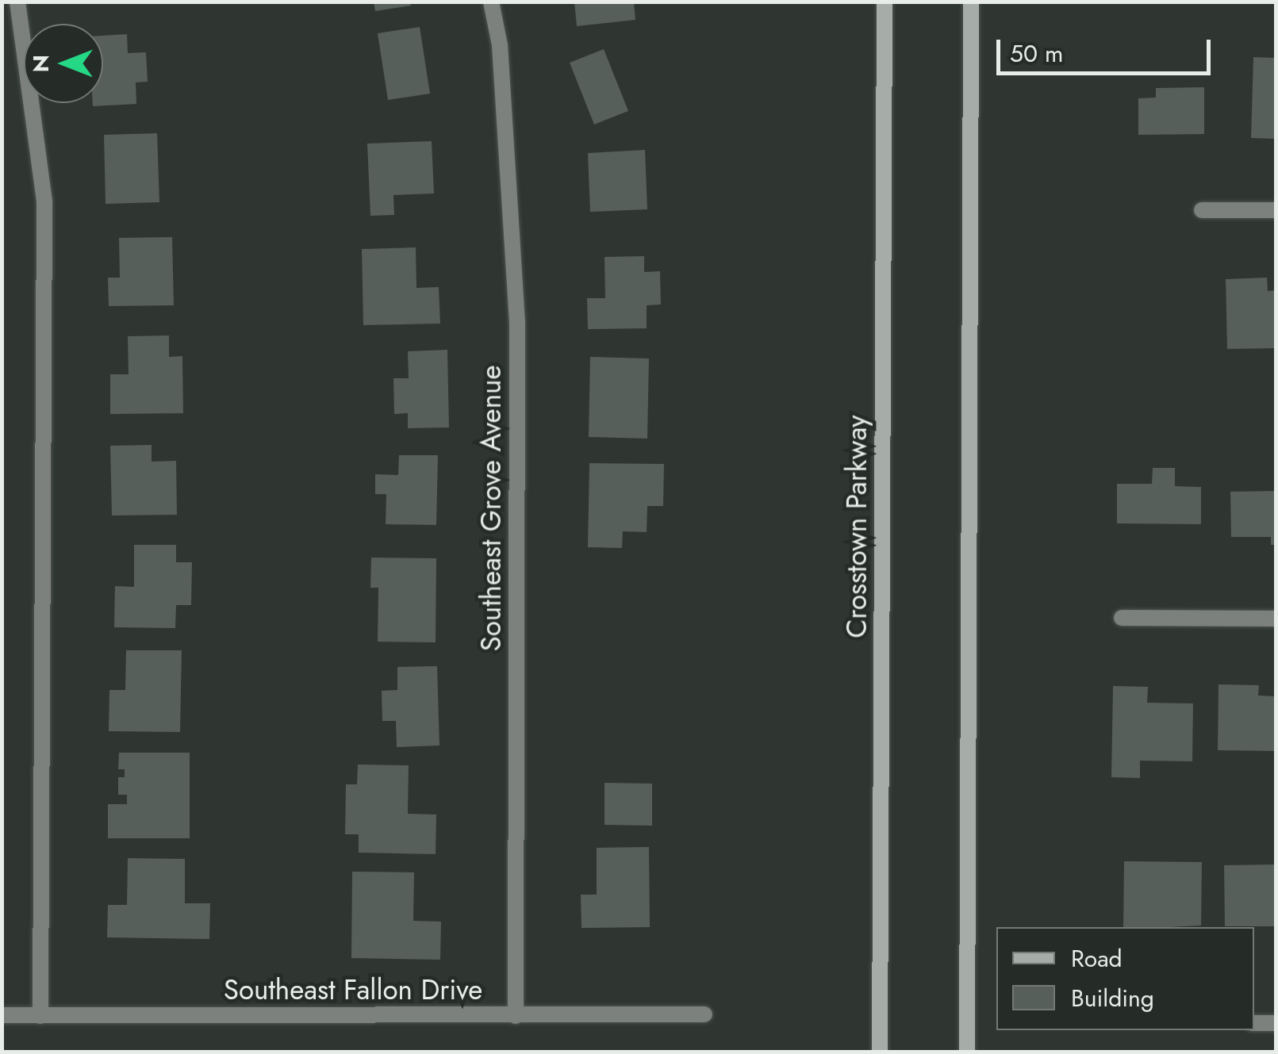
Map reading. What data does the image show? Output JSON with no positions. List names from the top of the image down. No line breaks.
{"streets":{"main road":["Crosstown Parkway"],"street":["Southeast Grove Avenue","Southeast Fallon Drive"]},"crossings":[["Southeast Grove Avenue","Southeast Fallon Drive"]],"legend":["Road","Building"],"scale_bar":"50 m","north":"left"}
